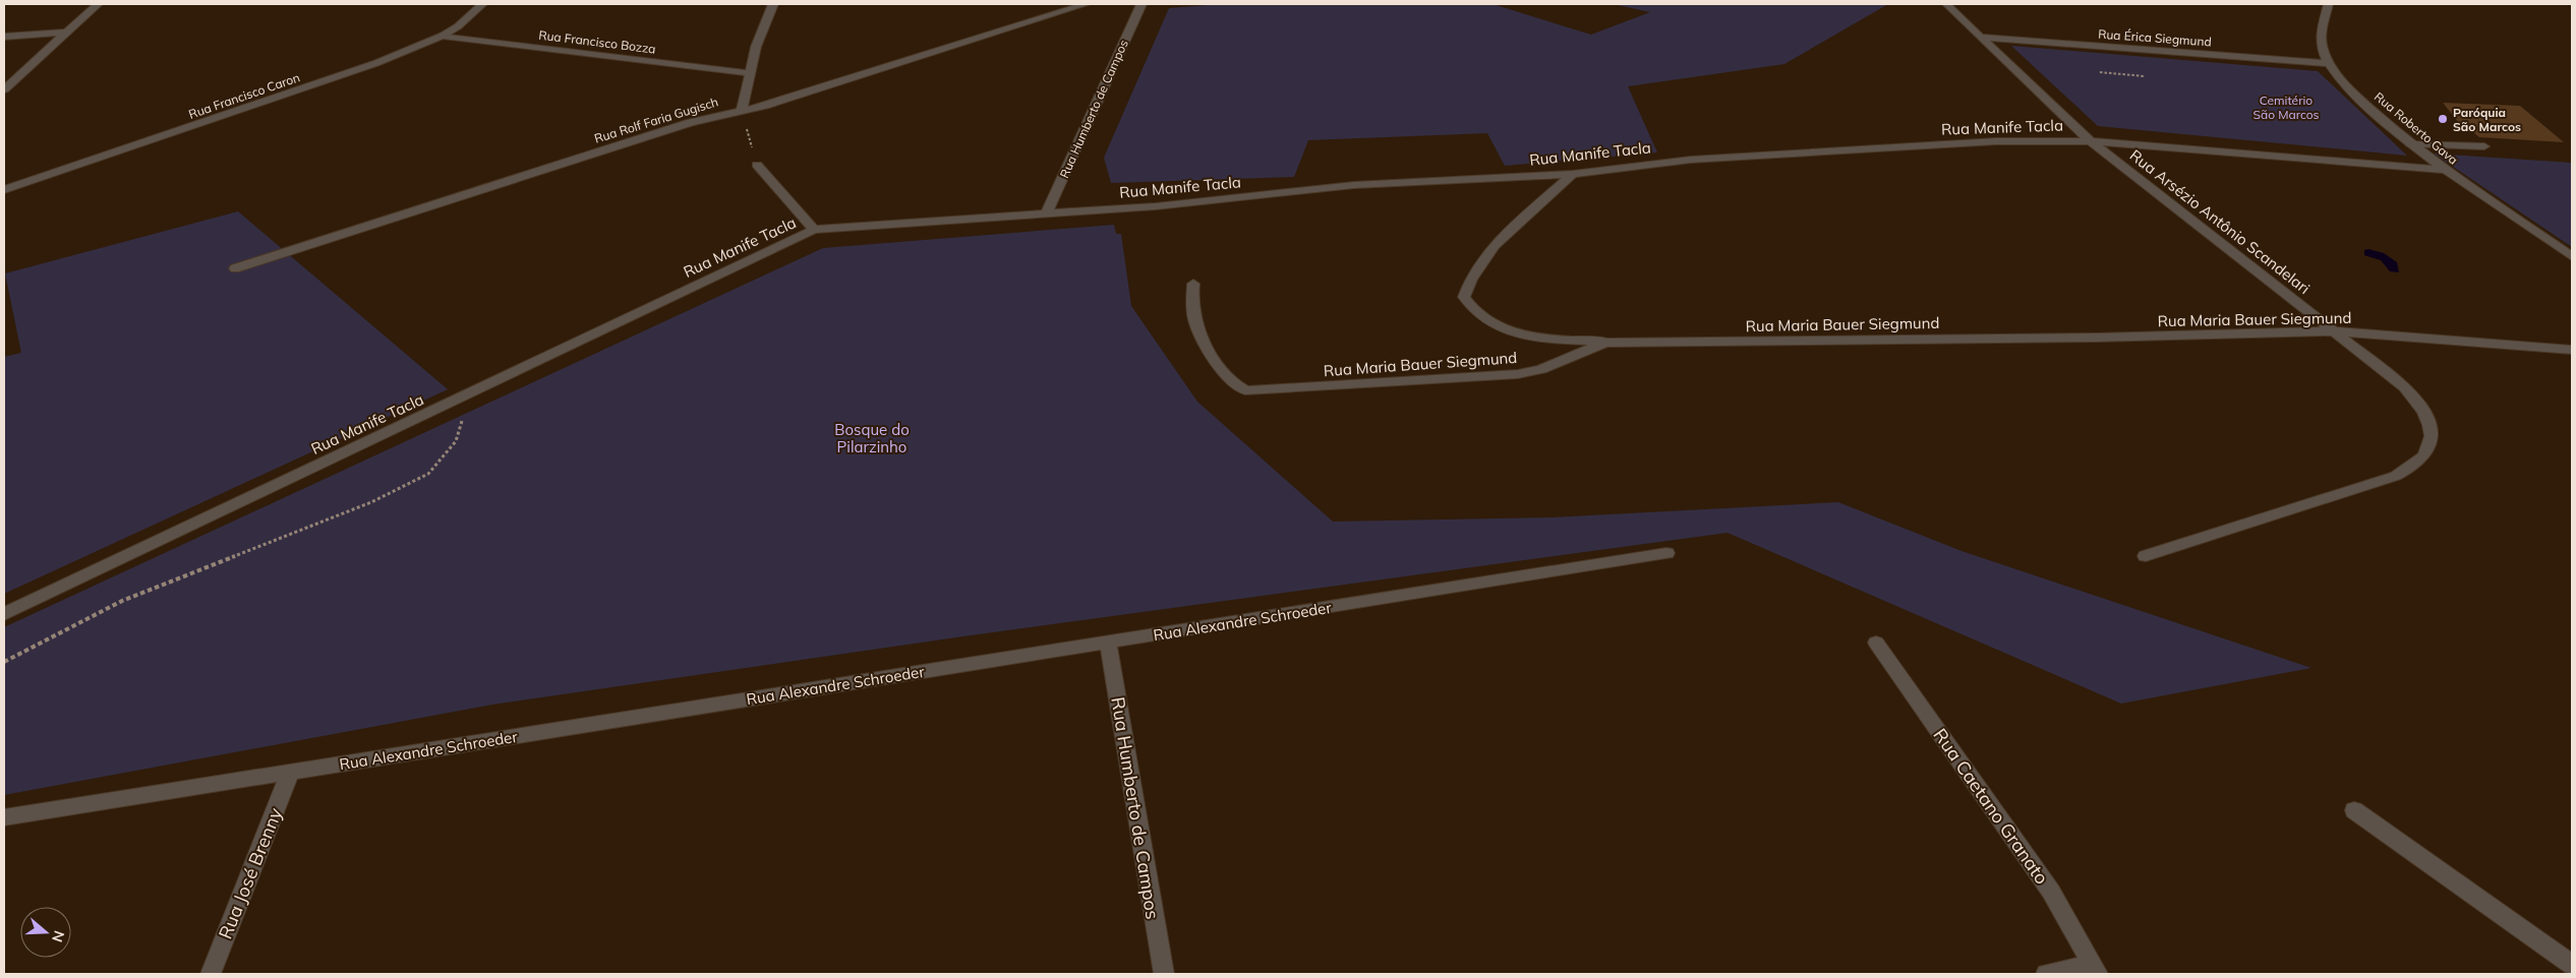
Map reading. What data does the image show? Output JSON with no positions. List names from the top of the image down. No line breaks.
{"streets":{"street":["Rua Érica Siegmund","Rua Francisco Bozza","Rua Francisco Caron","Rua Humberto de Campos","Rua Rolf Faria Gugisch","Rua Manife Tacla","Rua Roberto Gava","Rua Arsézio Antônio Scandelari","Rua Maria Bauer Siegmund","Rua Alexandre Schroeder","Rua Caetano Granato","Rua José Brenny"]},"crossings":[["Rua Érica Siegmund","Rua Roberto Gava"],["Rua Érica Siegmund","Rua Arsézio Antônio Scandelari"],["Rua Francisco Bozza","Rua Francisco Caron"],["Rua Humberto de Campos","Rua Manife Tacla"],["Rua Humberto de Campos","Rua Alexandre Schroeder"],["Rua Manife Tacla","Rua Roberto Gava"],["Rua Manife Tacla","Rua Arsézio Antônio Scandelari"],["Rua Arsézio Antônio Scandelari","Rua Maria Bauer Siegmund"],["Rua Alexandre Schroeder","Rua José Brenny"]],"parks":["Cemitério São Marcos","Bosque do Pilarzinho"],"places":["Paróquia São Marcos"],"north":"right"}
